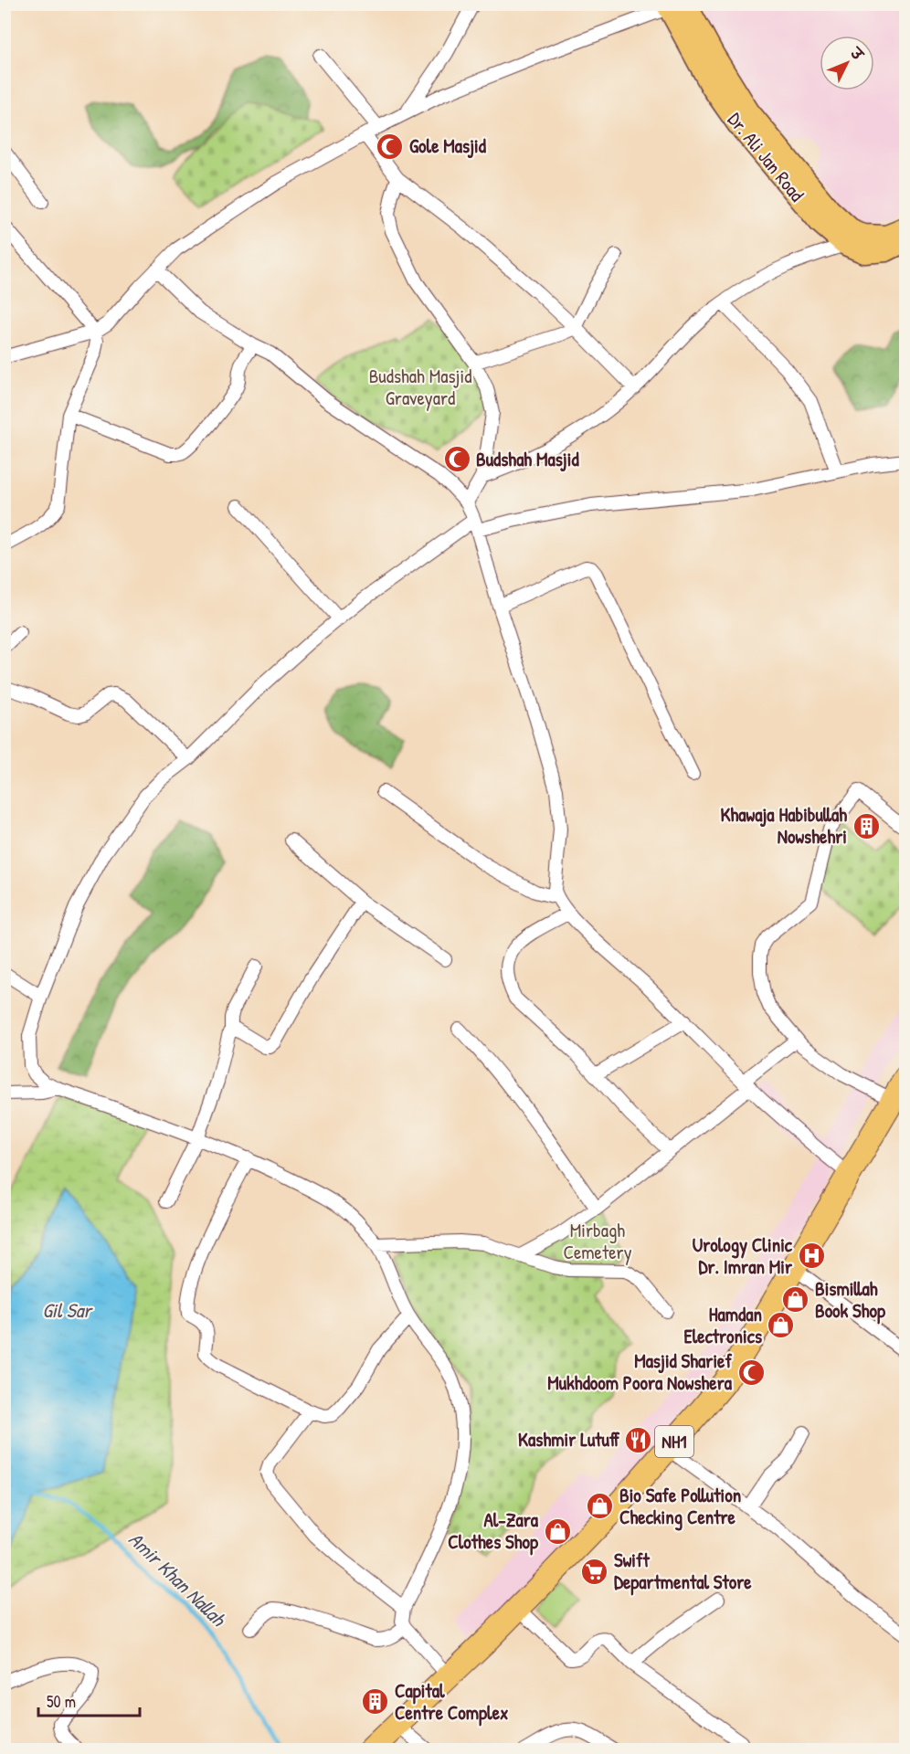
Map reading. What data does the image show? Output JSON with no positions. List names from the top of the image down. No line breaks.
{"streets":{"highway":["NH1"],"main road":["Dr. Ali Jan Road"]},"water":["Gil Sar","Amir Khan Nallah"],"parks":["Budshah Masjid Graveyard","Mirbagh Cemetery"],"places":{"mosque":["Gole Masjid","Budshah Masjid","Masjid Sharief Mukhdoom Poora Nowshera"],"building":["Khawaja Habibullah Nowshehri","Capital Centre Complex"],"hospital":["Urology Clinic Dr. Imran Mir"],"shop":["Bismillah Book Shop","Hamdan Electronics","Bio Safe Pollution Checking Centre","Al-Zara Clothes Shop"],"restaurant":["Kashmir Lutuff"],"supermarket":["Swift Departmental Store"]},"scale_bar":"50 m","north":"top right"}
